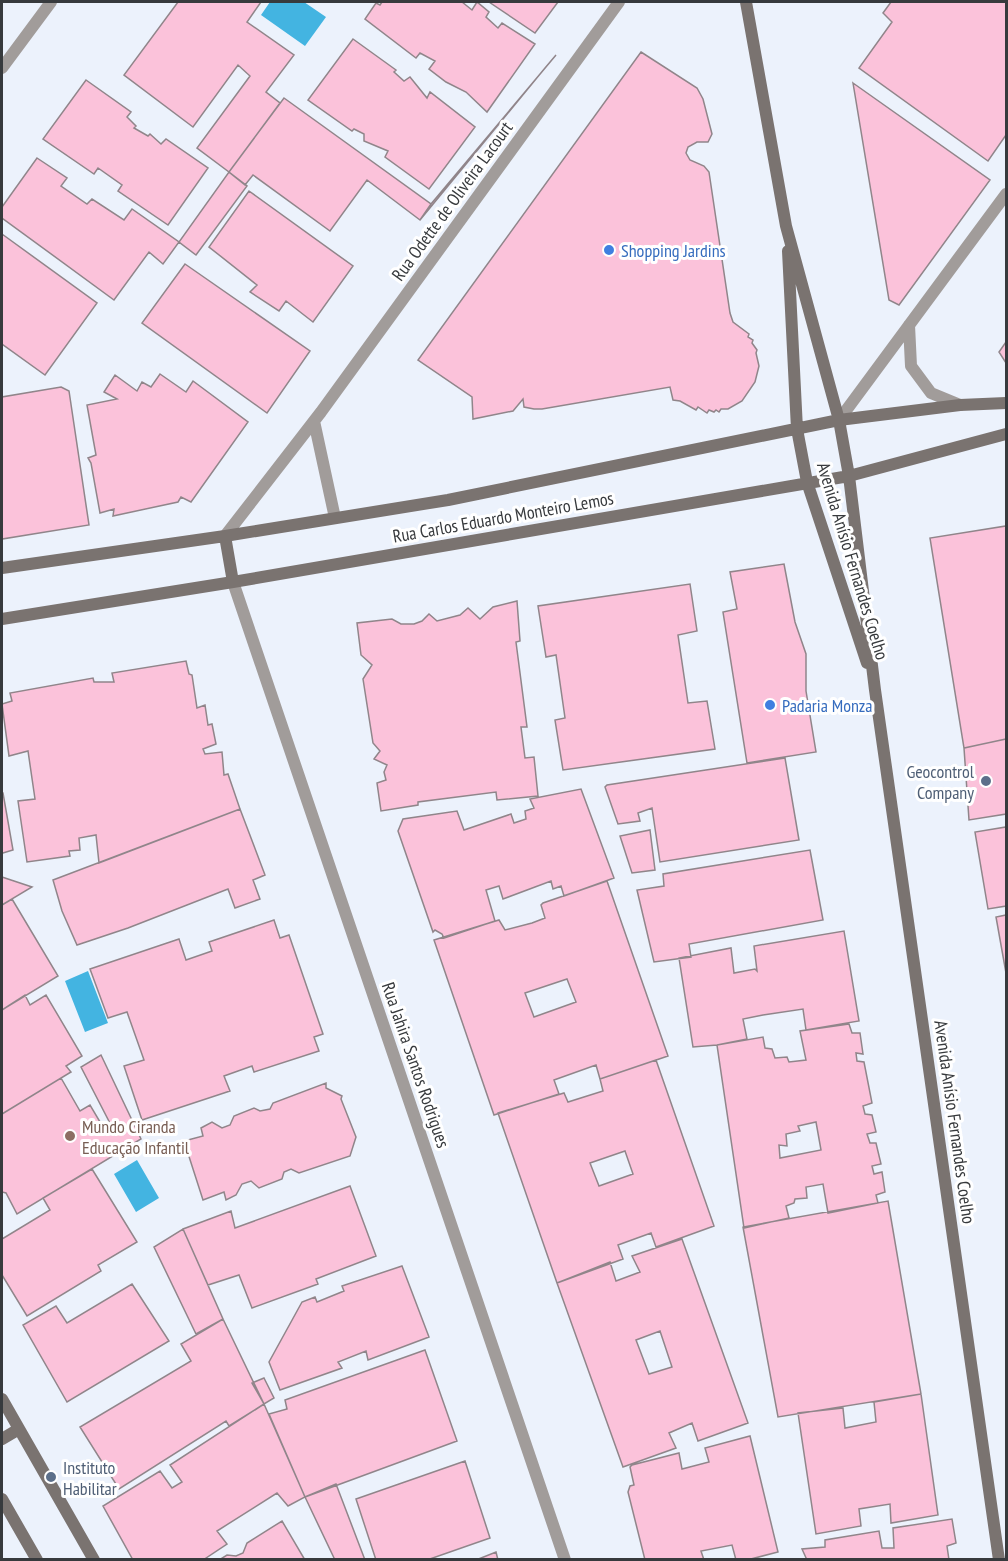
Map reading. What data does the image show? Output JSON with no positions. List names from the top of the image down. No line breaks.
{"streets":{"street":["Rua Odette de Oliveira Lacourt","Rua Carlos Eduardo Monteiro Lemos","Avenida Anísio Fernandes Coelho","Rua Jahira Santos Rodrigues"]},"crossings":[["Rua Odette de Oliveira Lacourt","Rua Carlos Eduardo Monteiro Lemos"],["Rua Carlos Eduardo Monteiro Lemos","Avenida Anísio Fernandes Coelho"],["Rua Carlos Eduardo Monteiro Lemos","Rua Jahira Santos Rodrigues"]],"places":["Shopping Jardins","Padaria Monza","Geocontrol Company","Mundo Ciranda Educação Infantil","Instituto Habilitar"]}
